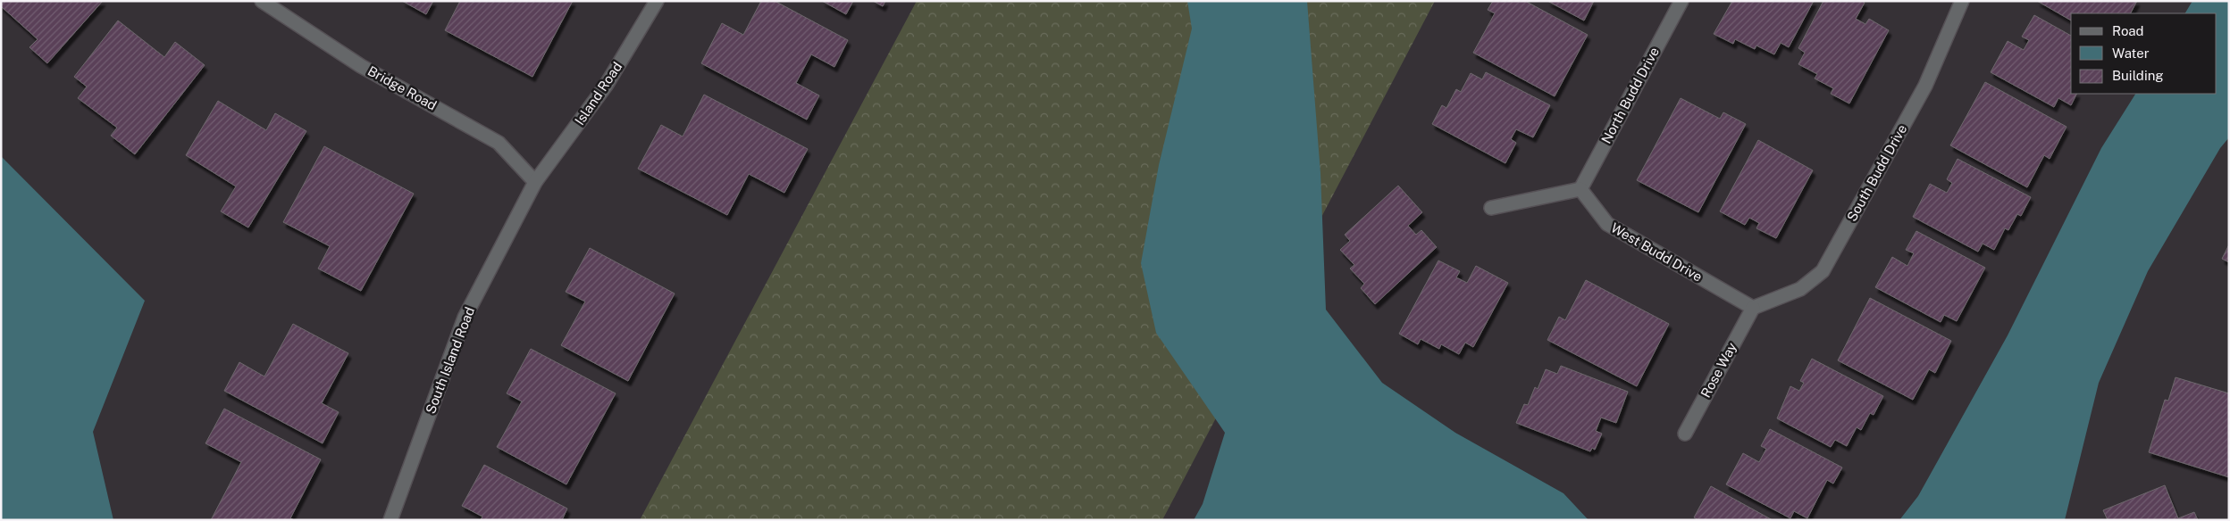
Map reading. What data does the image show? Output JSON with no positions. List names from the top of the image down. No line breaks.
{"streets":{"street":["Bridge Road","Island Road","North Budd Drive","South Budd Drive","West Budd Drive","South Island Road","Rose Way"]},"crossings":[["Bridge Road","Island Road"],["Bridge Road","South Island Road"],["Island Road","South Island Road"],["North Budd Drive","West Budd Drive"],["South Budd Drive","West Budd Drive"],["South Budd Drive","Rose Way"],["West Budd Drive","Rose Way"]],"legend":["Road","Water","Building"]}
